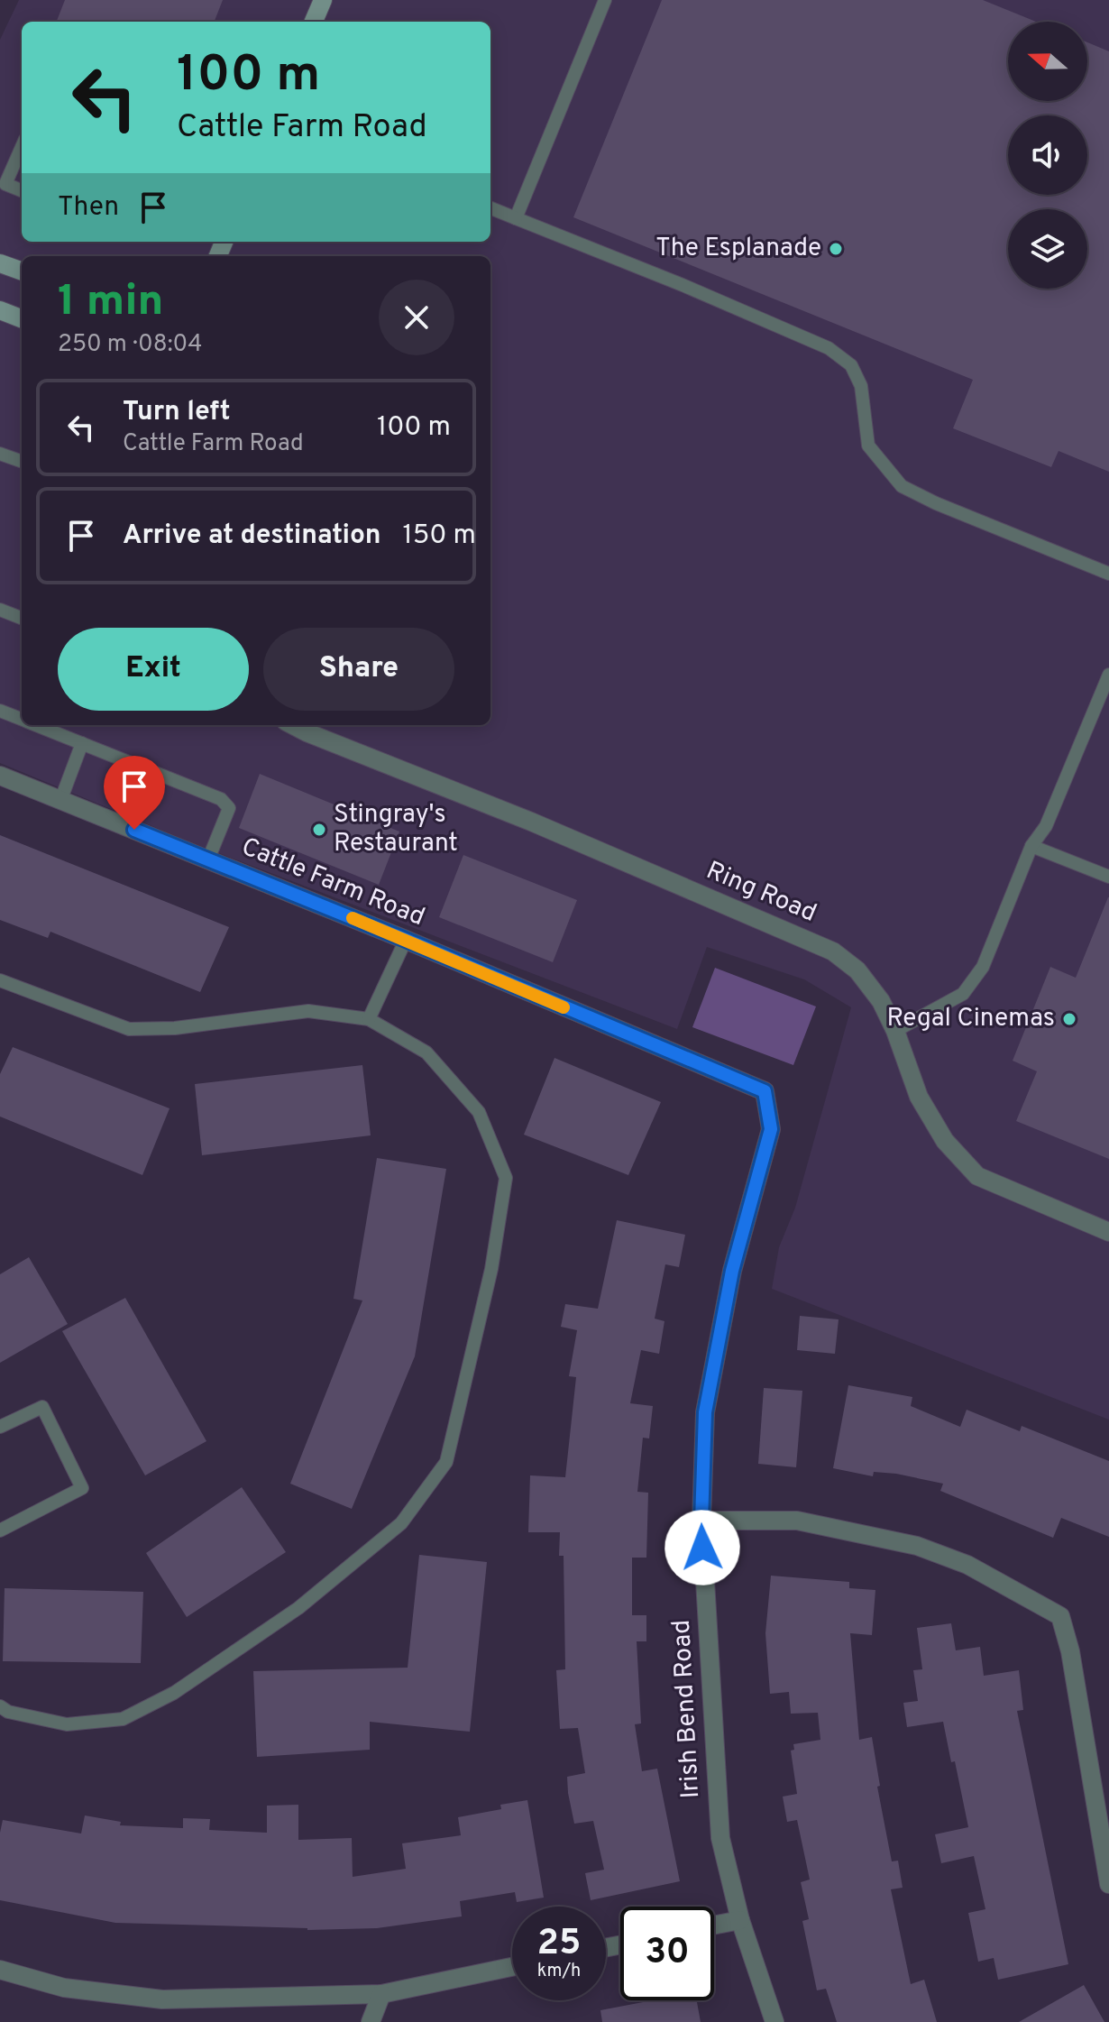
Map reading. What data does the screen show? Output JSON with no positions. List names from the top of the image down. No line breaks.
{"streets":{"street":["Cattle Farm Road","Ring Road","Irish Bend Road"]},"crossings":[["Cattle Farm Road","Irish Bend Road"]],"places":["The Esplanade","Stingray's Restaurant","Regal Cinemas"],"north":"left","page":{"turn":["100 m","Cattle Farm Road"],"then":"Then","heading":["1 min","250 m · 08:04"],"list":[{"name":"Turn left","note":"Cattle Farm Road","value":"100 m"},{"name":"Arrive at destination","value":"150 m"}],"buttons":["Exit","Share"],"speed":"25 km/h","limit":"30"}}
